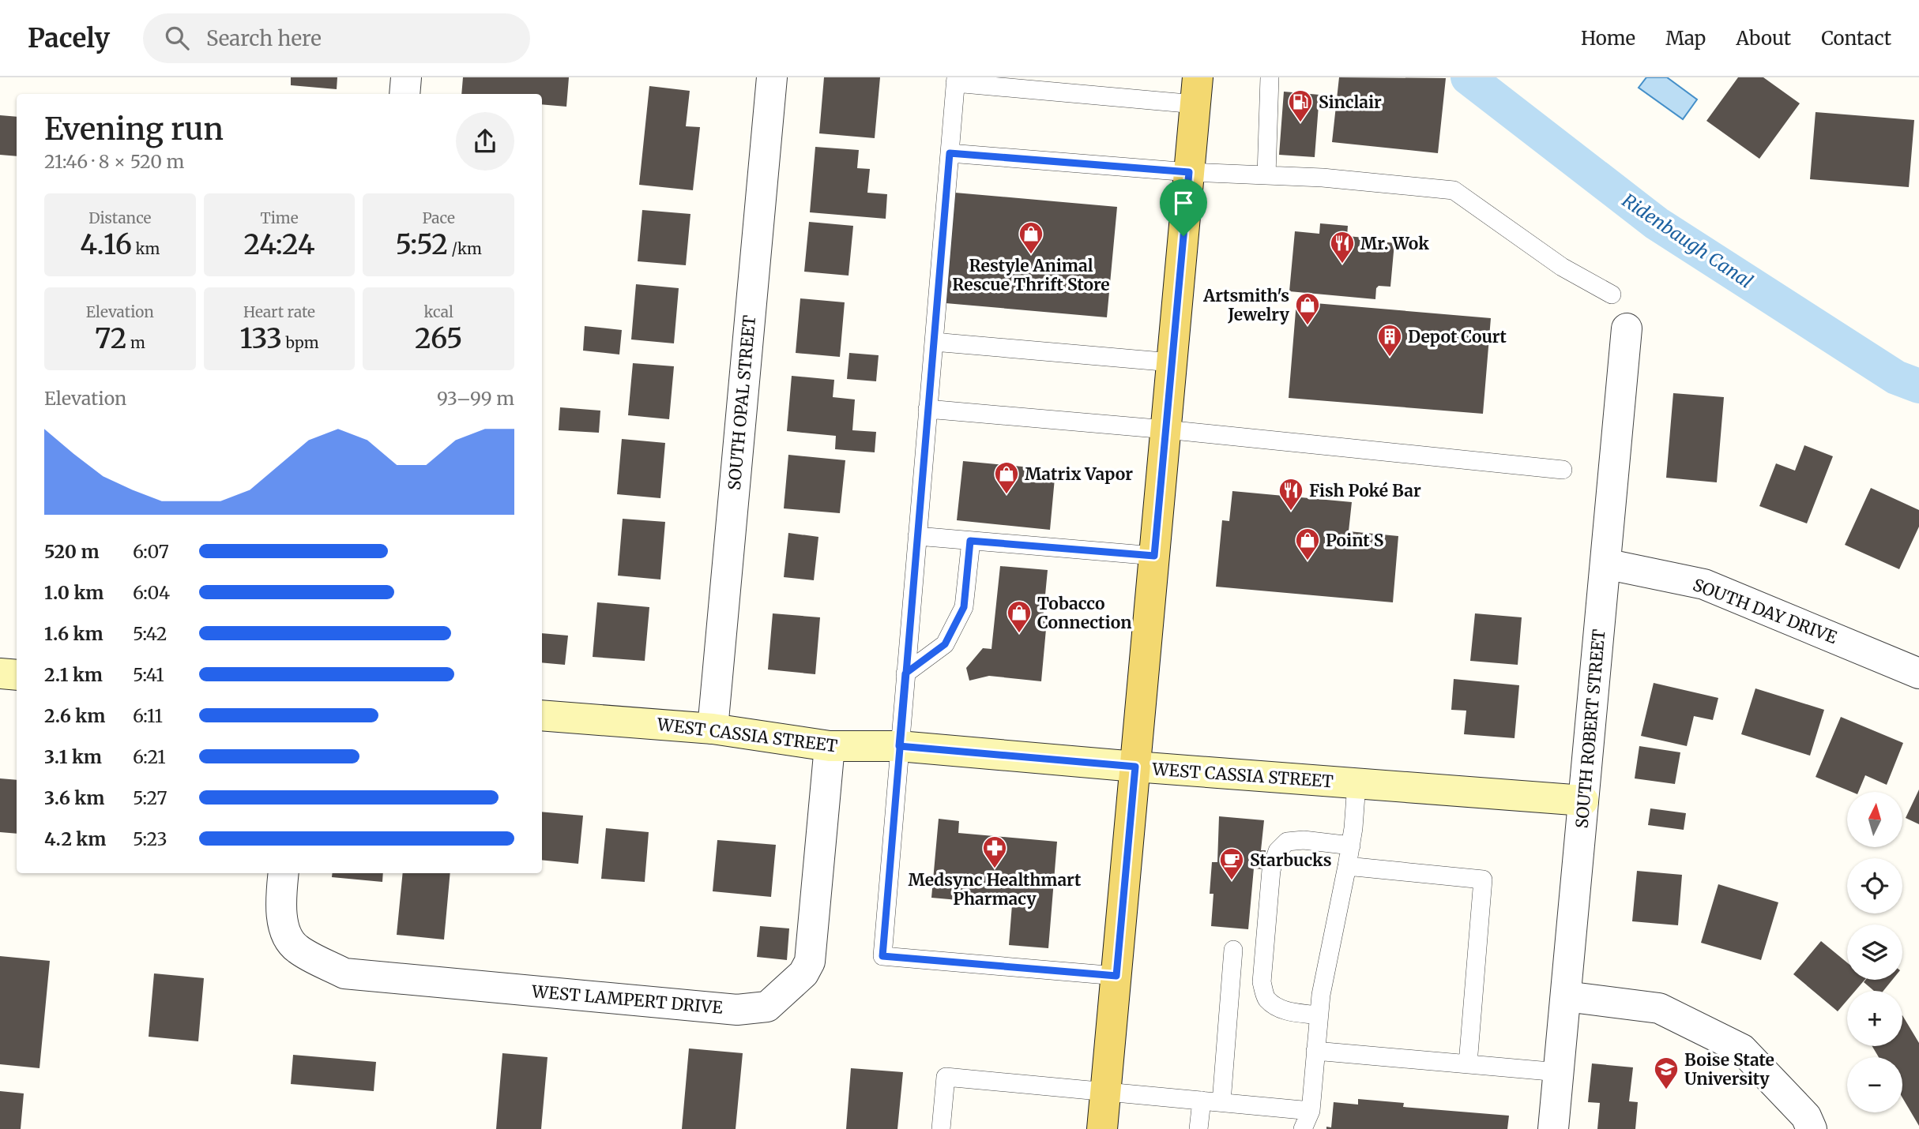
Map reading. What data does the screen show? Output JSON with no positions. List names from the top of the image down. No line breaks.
{"streets":{"street":["SOUTH OPAL STREET","SOUTH DAY DRIVE","SOUTH ROBERT STREET","WEST CASSIA STREET","WEST LAMPERT DRIVE"]},"crossings":[["SOUTH OPAL STREET","WEST CASSIA STREET"],["SOUTH DAY DRIVE","SOUTH ROBERT STREET"],["SOUTH ROBERT STREET","WEST CASSIA STREET"],["WEST CASSIA STREET","WEST LAMPERT DRIVE"]],"water":["Ridenbaugh Canal"],"places":{"fuel station":["Sinclair"],"shop":["Restyle Animal Rescue Thrift Store","Artsmith's Jewelry","Matrix Vapor","Point S","Tobacco Connection"],"restaurant":["Mr. Wok","Fish Poké Bar"],"building":["Depot Court"],"pharmacy":["Medsync Healthmart Pharmacy"],"cafe":["Starbucks"],"school or university":["Boise State University"]},"north":"top","page":{"header":"Pacely","search":"Search here","nav":["Home","Map","About","Contact"],"heading":["Evening run","21:46 · 8 × 520 m"],"stats":[["Distance","4.16 km"],["Time","24:24"],["Pace","5:52 /km"],["Elevation","72 m"],["Heart rate","133 bpm"],["kcal","265"]],"chart":["Elevation","93–99 m"],"list":[{"name":"520 m","note":"6:07"},{"name":"1.0 km","note":"6:04"},{"name":"1.6 km","note":"5:42"},{"name":"2.1 km","note":"5:41"},{"name":"2.6 km","note":"6:11"},{"name":"3.1 km","note":"6:21"},{"name":"3.6 km","note":"5:27"},{"name":"4.2 km","note":"5:23"}],"map_buttons":["+","−"]}}
